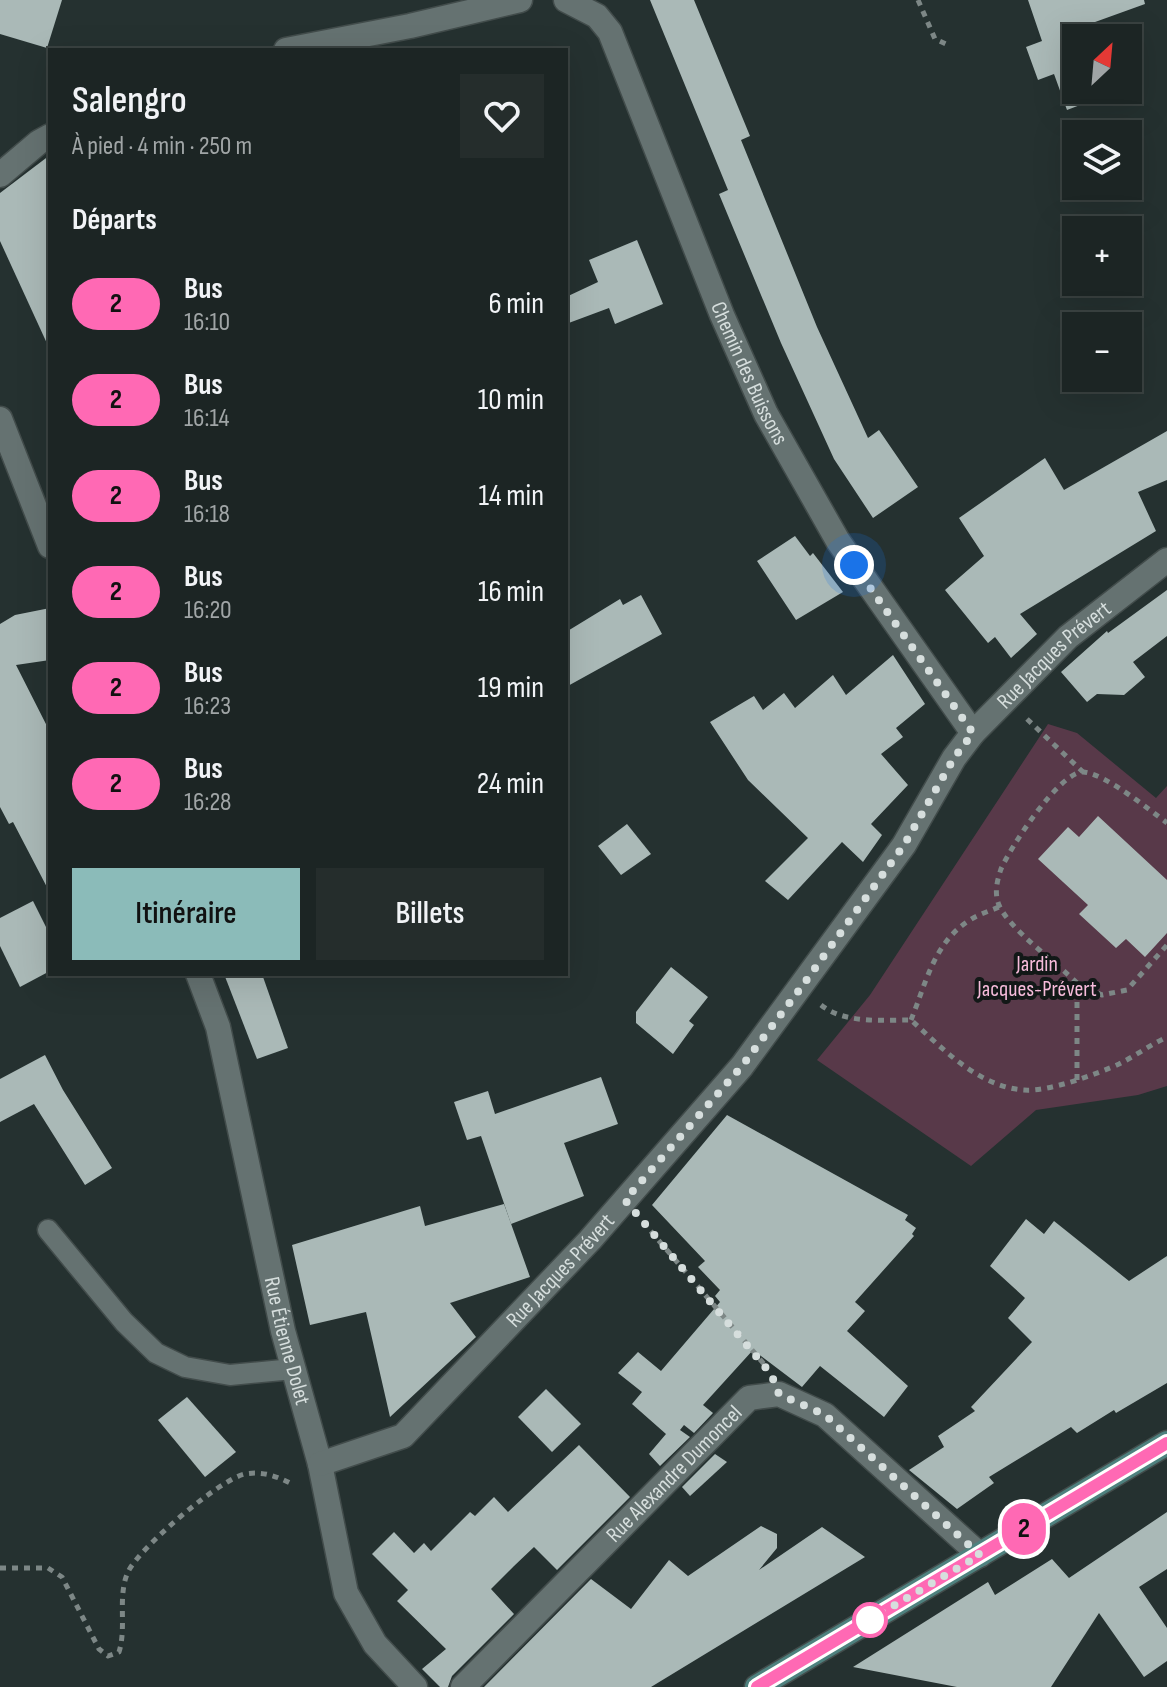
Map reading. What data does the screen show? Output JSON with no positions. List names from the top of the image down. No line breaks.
{"streets":{"street":["Chemin des Buissons","Rue Jacques Prévert","Rue Étienne Dolet","Rue Alexandre Dumoncel"]},"crossings":[["Chemin des Buissons","Rue Jacques Prévert"],["Rue Jacques Prévert","Rue Étienne Dolet"]],"parks":["Jardin Jacques-Prévert"],"lines":["bus line 2"],"north":"top right","page":{"on_map":"2","map_buttons":["+","−"],"heading":[["Salengro","À pied · 4 min · 250 m"],"Départs"],"list":[{"mark":"2","name":"Bus","note":"16:10","value":"6 min"},{"mark":"2","name":"Bus","note":"16:14","value":"10 min"},{"mark":"2","name":"Bus","note":"16:18","value":"14 min"},{"mark":"2","name":"Bus","note":"16:20","value":"16 min"},{"mark":"2","name":"Bus","note":"16:23","value":"19 min"},{"mark":"2","name":"Bus","note":"16:28","value":"24 min"}],"buttons":["Itinéraire","Billets"]}}
